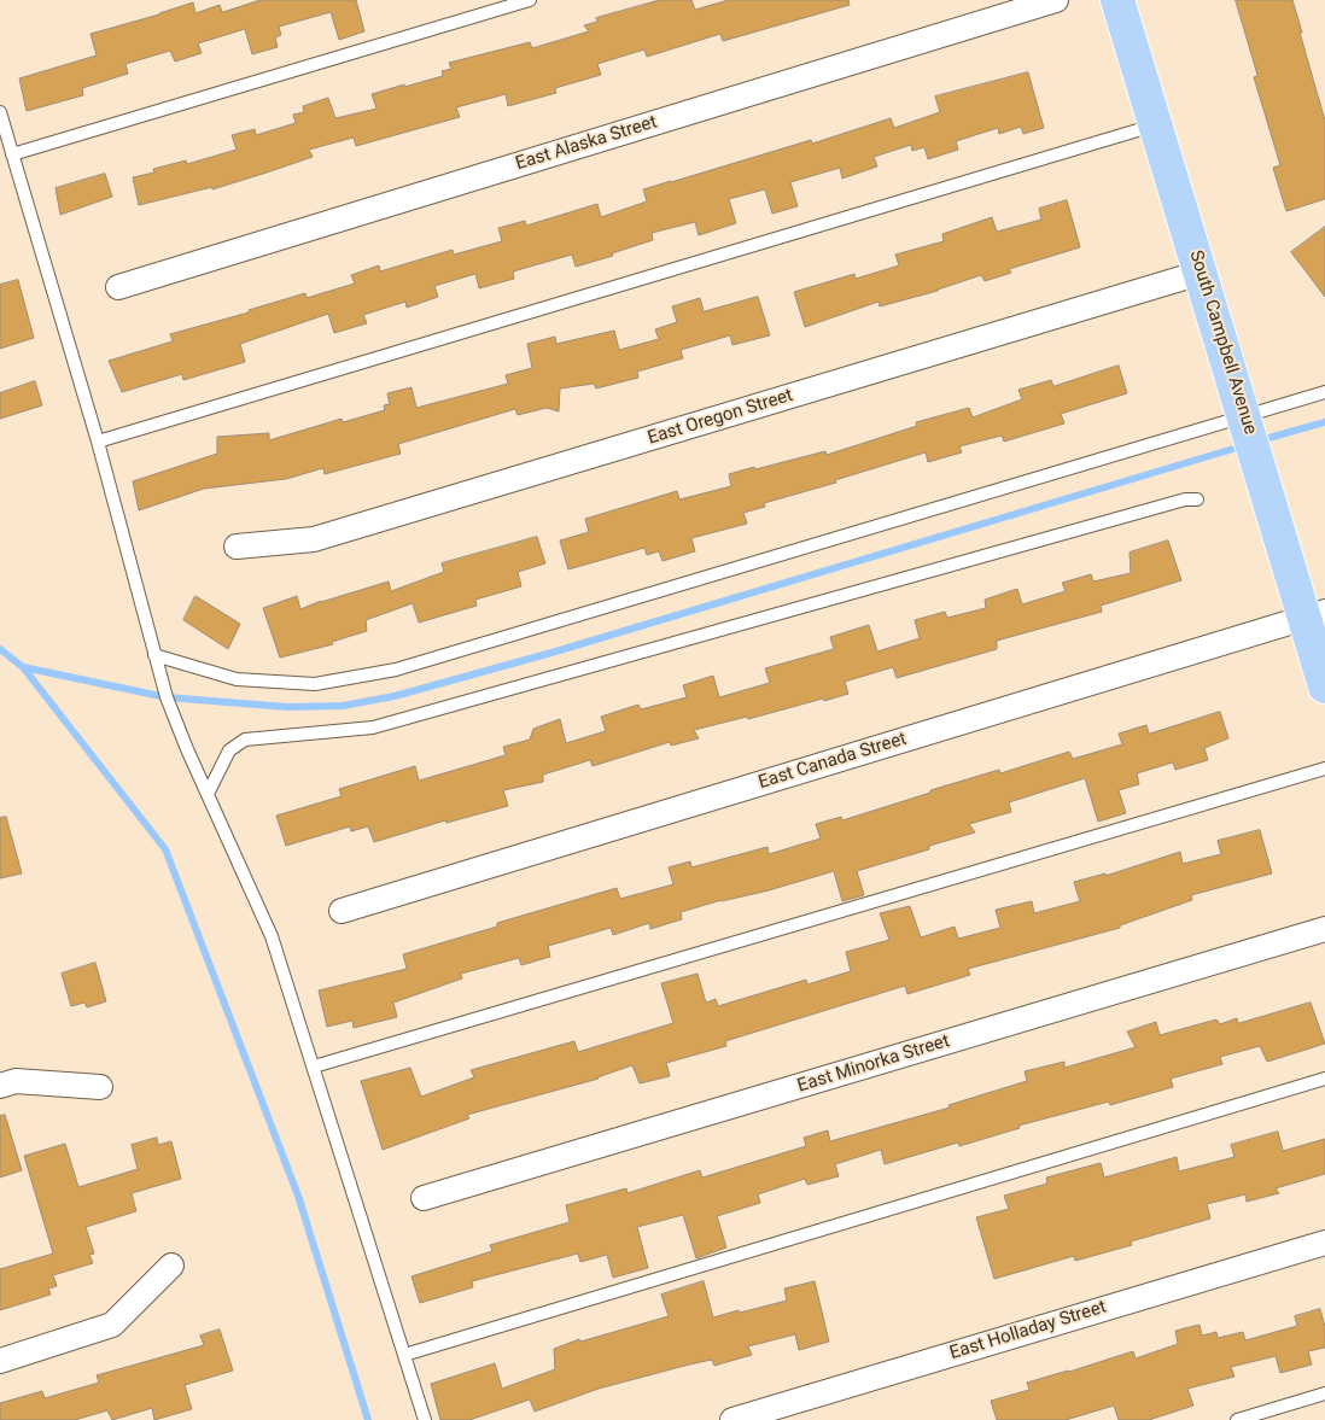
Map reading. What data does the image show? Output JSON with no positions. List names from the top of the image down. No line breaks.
{"streets":{"main road":["South Campbell Avenue"],"street":["East Alaska Street","East Oregon Street","East Canada Street","East Minorka Street","East Holladay Street"]},"crossings":[["South Campbell Avenue","East Oregon Street"],["South Campbell Avenue","East Canada Street"]]}
